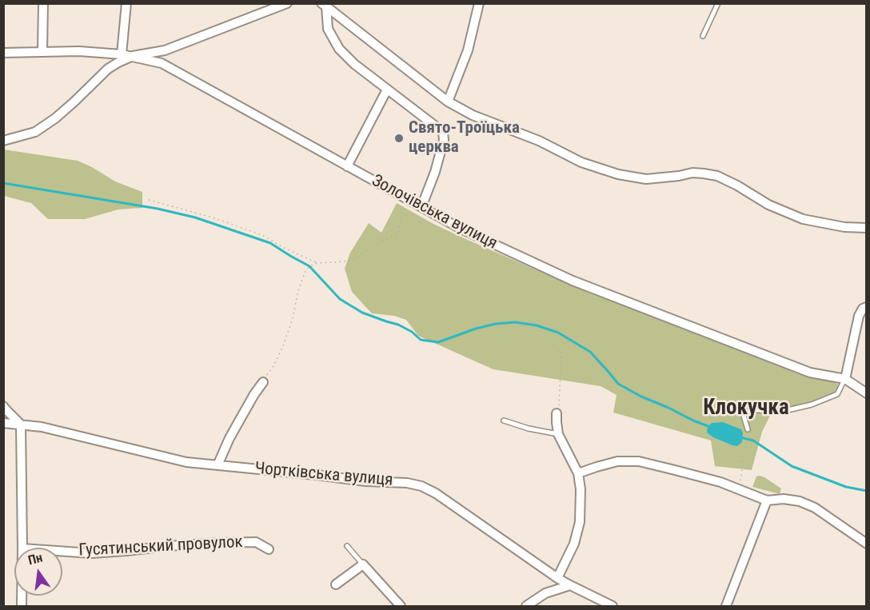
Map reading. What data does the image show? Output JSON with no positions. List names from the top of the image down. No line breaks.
{"streets":{"street":["Золочівська вулиця","Чортківська вулиця","Гусятинський провулок"]},"districts":["Клокучка"],"places":["Свято-Троїцька церква"],"north":"top"}
